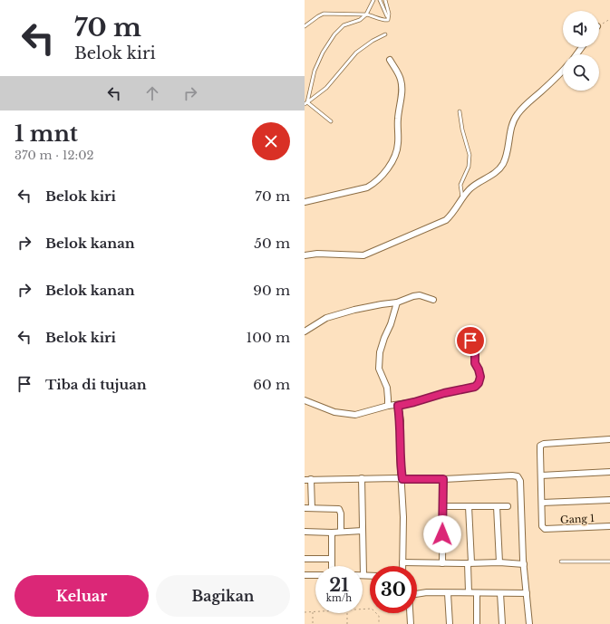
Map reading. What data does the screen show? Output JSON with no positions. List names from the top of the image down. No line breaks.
{"streets":{"street":["Gang 1"]},"page":{"turn":["70 m","Belok kiri"],"heading":["1 mnt","370 m · 12:02"],"list":[{"name":"Belok kiri","value":"70 m"},{"name":"Belok kanan","value":"50 m"},{"name":"Belok kanan","value":"90 m"},{"name":"Belok kiri","value":"100 m"},{"name":"Tiba di tujuan","value":"60 m"}],"speed":"21 km/h","limit":"30","buttons":["Keluar","Bagikan"]}}
